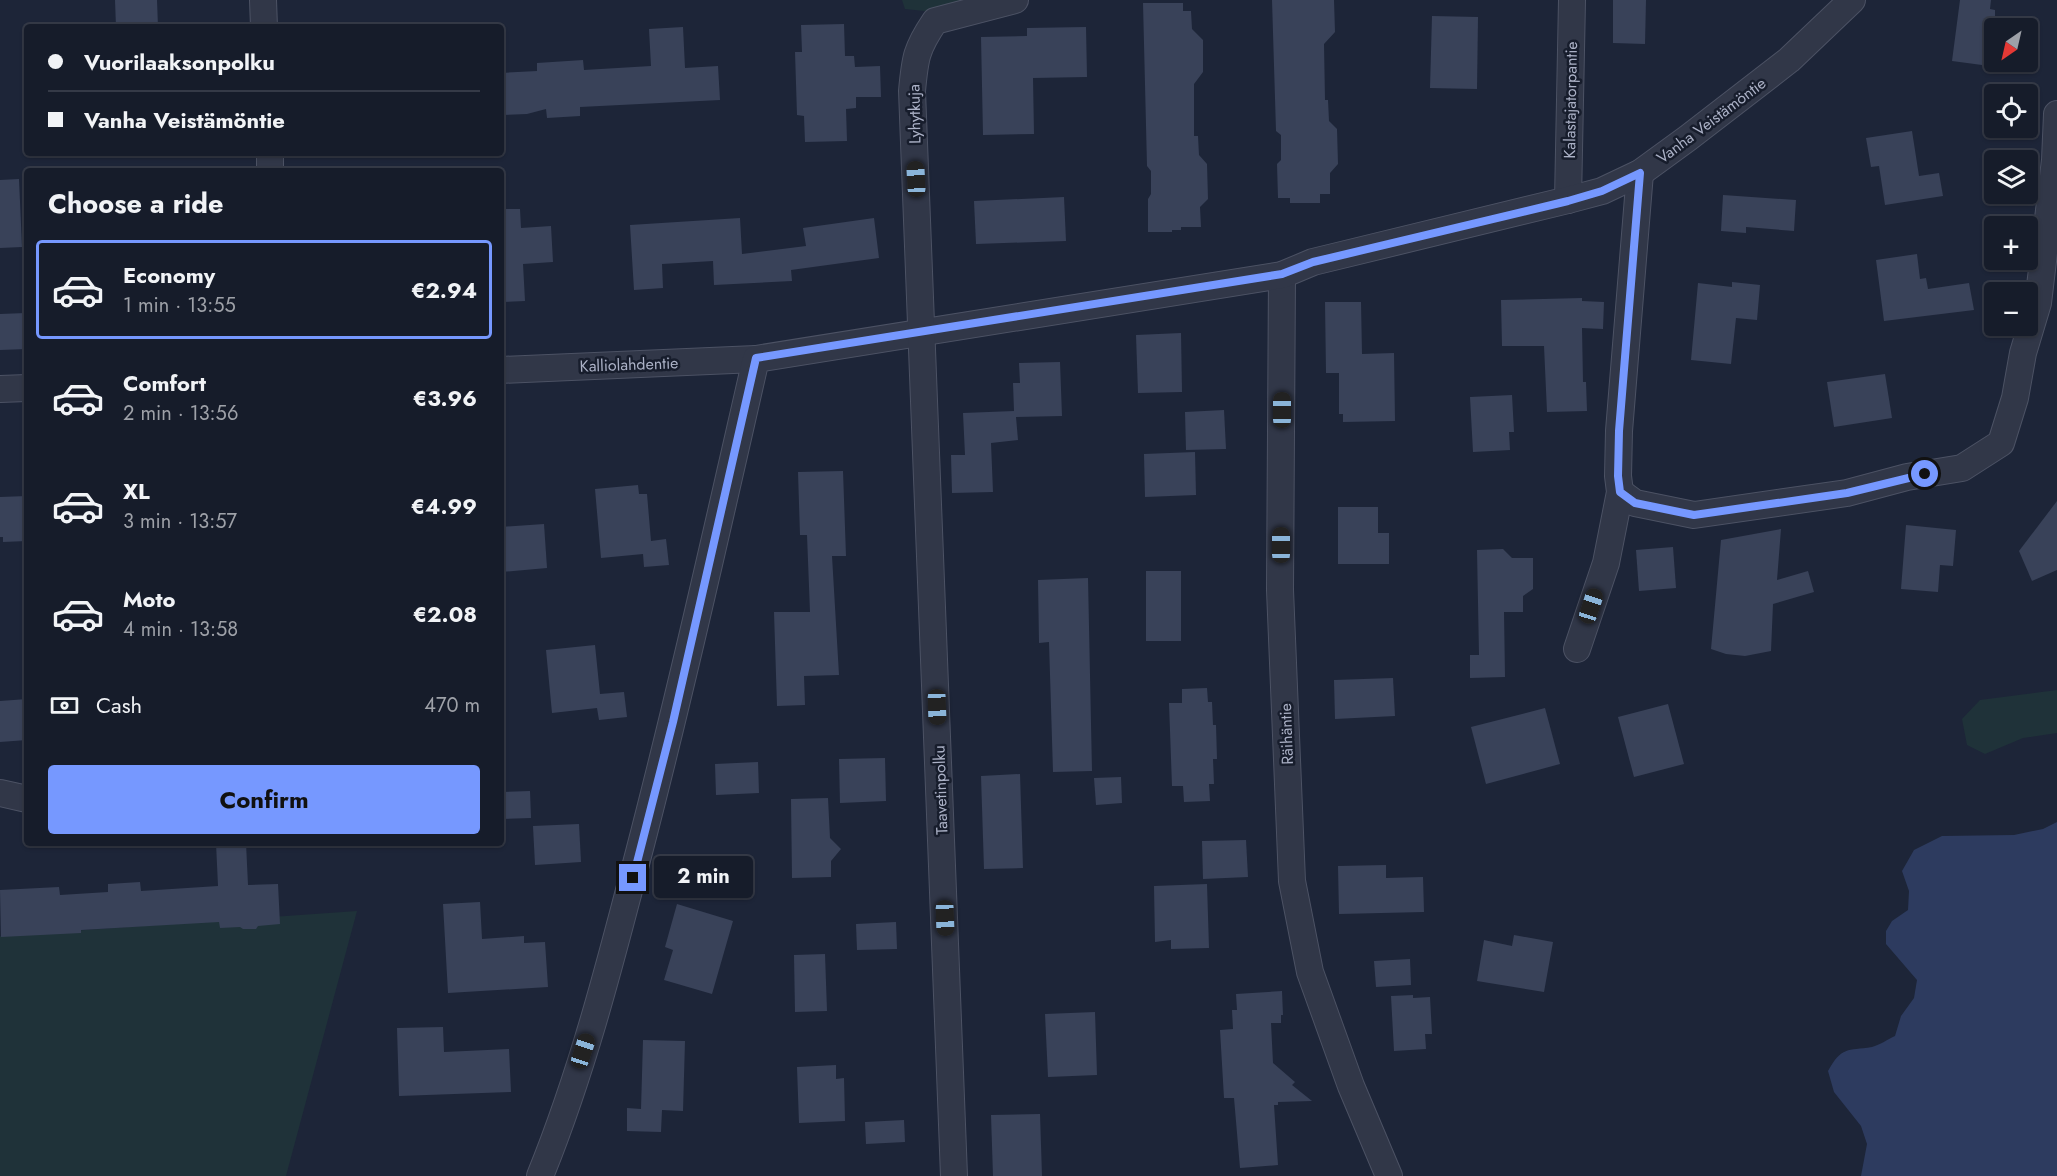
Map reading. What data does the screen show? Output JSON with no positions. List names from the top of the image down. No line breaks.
{"streets":{"street":["Kalastajatorpantie","Lyhytkuja","Vanha Veistämöntie","Kalliolahdentie","Räihäntie","Taavetinpolku"]},"crossings":[["Kalastajatorpantie","Vanha Veistämöntie"],["Lyhytkuja","Vanha Veistämöntie"],["Lyhytkuja","Taavetinpolku"],["Vanha Veistämöntie","Kalliolahdentie"],["Vanha Veistämöntie","Räihäntie"],["Vanha Veistämöntie","Taavetinpolku"]],"north":"bottom left","page":{"map_buttons":["+","−"],"banner":["Vuorilaaksonpolku","Vanha Veistämöntie"],"heading":"Choose a ride","list":[{"name":"Economy","note":"1 min · 13:55","value":"€2.94"},{"name":"Comfort","note":"2 min · 13:56","value":"€3.96"},{"name":"XL","note":"3 min · 13:57","value":"€4.99"},{"name":"Moto","note":"4 min · 13:58","value":"€2.08"}],"pay":["Cash","470 m"],"buttons":"Confirm","bubble":"2 min"}}
